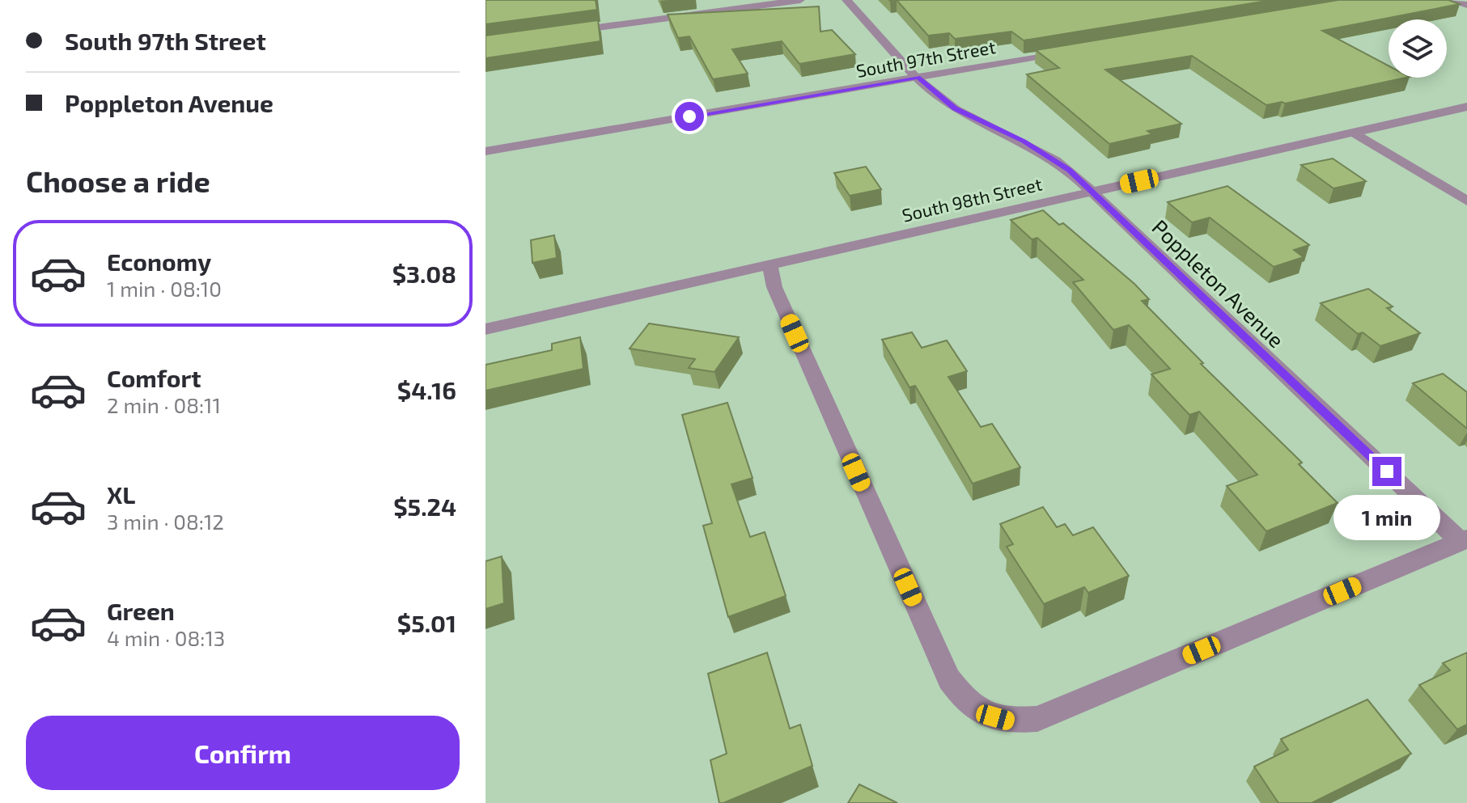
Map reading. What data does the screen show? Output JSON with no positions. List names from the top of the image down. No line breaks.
{"streets":{"street":["South 97th Street","South 98th Street","Poppleton Avenue"]},"crossings":[["South 97th Street","Poppleton Avenue"],["South 98th Street","Poppleton Avenue"]],"page":{"banner":["South 97th Street","Poppleton Avenue"],"heading":"Choose a ride","list":[{"name":"Economy","note":"1 min · 08:10","value":"$3.08"},{"name":"Comfort","note":"2 min · 08:11","value":"$4.16"},{"name":"XL","note":"3 min · 08:12","value":"$5.24"},{"name":"Green","note":"4 min · 08:13","value":"$5.01"}],"bubble":"1 min","buttons":"Confirm"}}
